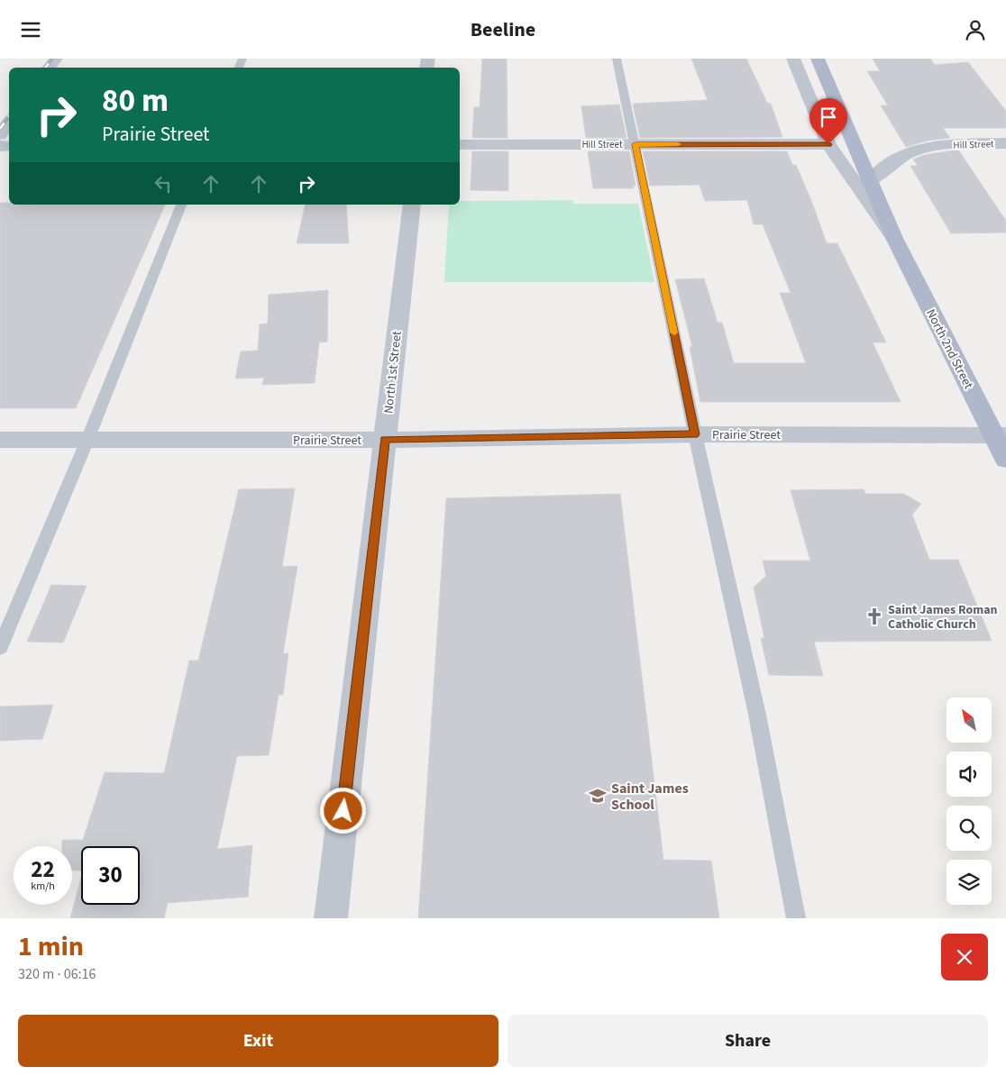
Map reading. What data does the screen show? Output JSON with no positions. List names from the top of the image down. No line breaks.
{"streets":{"main road":["North 2nd Street"],"street":["Hill Street","North 1st Street","Prairie Street"]},"crossings":[["Hill Street","North 2nd Street"],["North 2nd Street","Prairie Street"],["North 1st Street","Prairie Street"]],"places":{"church":["Saint James Roman Catholic Church"],"school or university":["Saint James School"]},"north":"top left","page":{"header":"Beeline","turn":["80 m","Prairie Street"],"speed":"22 km/h","limit":"30","heading":["1 min","320 m · 06:16"],"buttons":["Exit","Share"]}}
